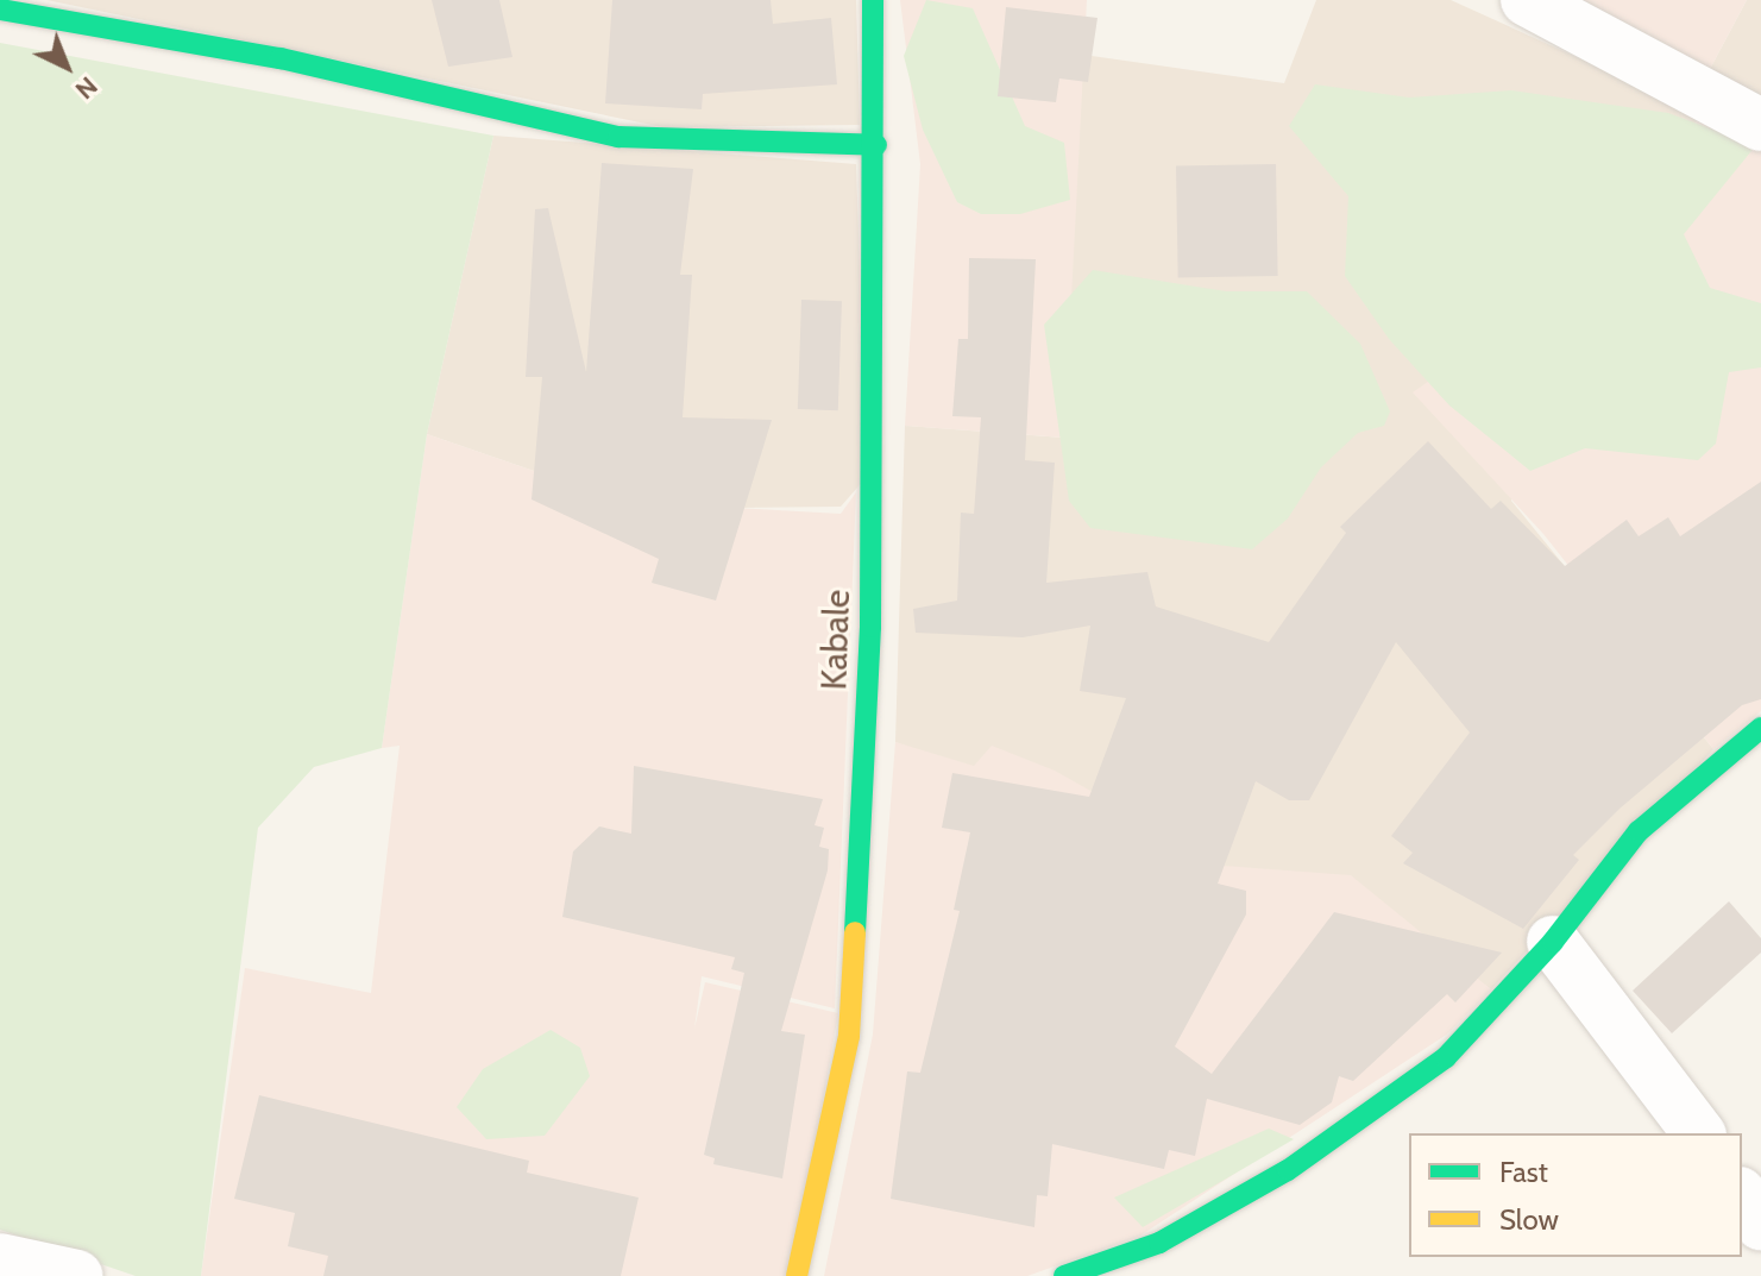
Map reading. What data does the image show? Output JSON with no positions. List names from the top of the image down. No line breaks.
{"streets":{"street":["Kabale"]},"legend":["Fast","Slow"],"north":"bottom right"}
